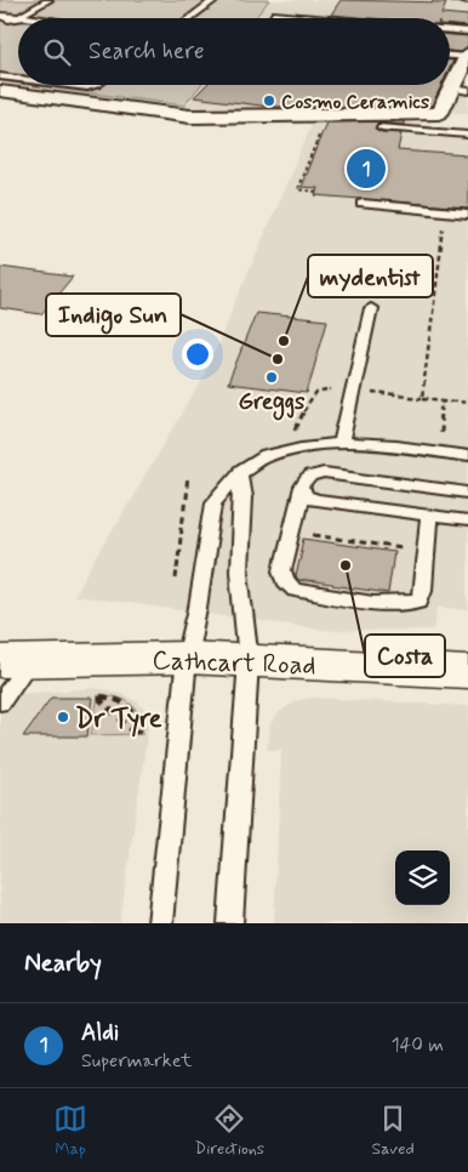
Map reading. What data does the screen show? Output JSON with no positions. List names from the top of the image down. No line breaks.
{"streets":{"main road":["Cathcart Road"]},"places":["Cosmo Ceramics","mydentist","Indigo Sun","Greggs","Costa","Dr Tyre"],"page":{"search":"Search here","pins":"1","heading":"Nearby","list":[{"mark":"1","name":"Aldi","note":"Supermarket","value":"140 m"}],"nav":["Map","Directions","Saved"]}}
